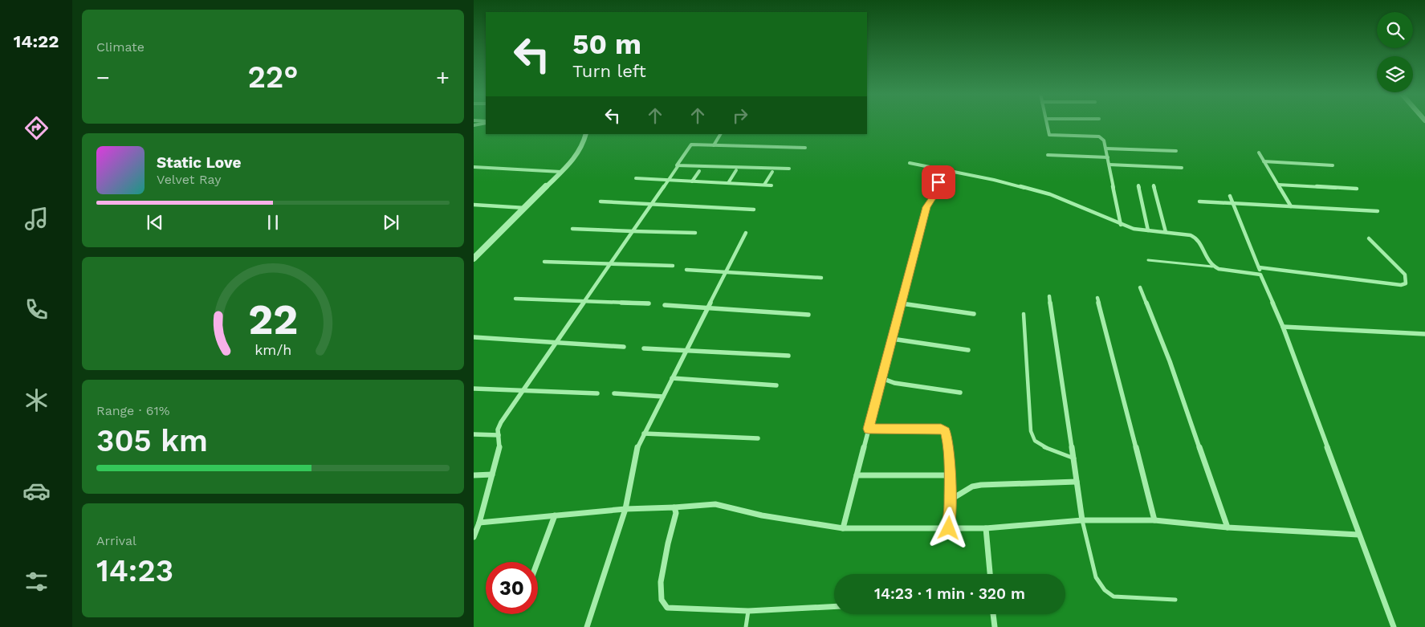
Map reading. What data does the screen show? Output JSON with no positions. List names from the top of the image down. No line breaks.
{"page":{"tabs":"14:22","tile":["Climate",["Range · 61%","305 km"],["Arrival","14:23"]],"turn":["50 m","Turn left"],"heat":["−","22°","+"],"song":["Static Love","Velvet Ray"],"limit":"30","trip":"14:23 · 1 min · 320 m","gauge":["22","km/h"]}}
